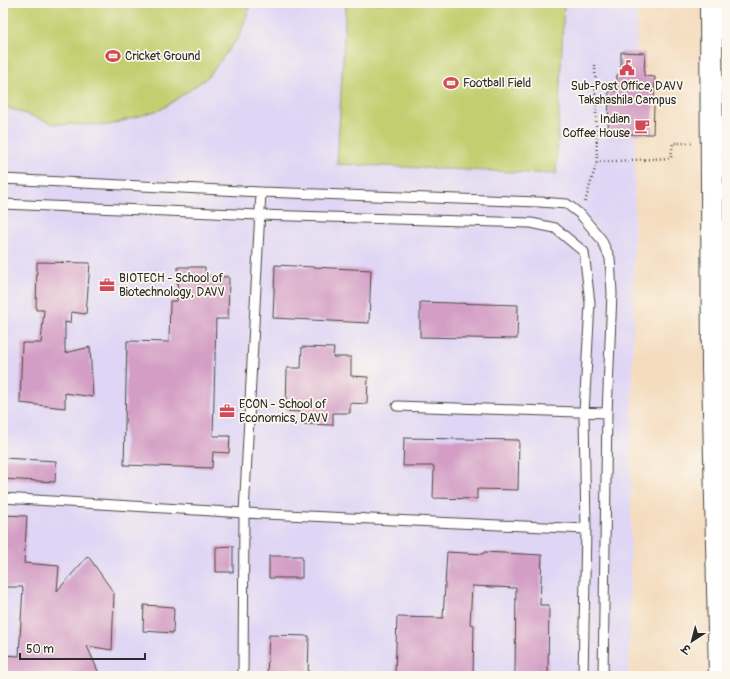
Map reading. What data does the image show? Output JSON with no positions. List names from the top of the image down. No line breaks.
{"places":{"sports":["Cricket Ground","Football Field"],"public building":["Sub-Post Office, DAVV Takshashila Campus"],"cafe":["Indian Coffee House"],"office":["BIOTECH - School of Biotechnology, DAVV","ECON - School of Economics, DAVV"]},"scale_bar":"50 m","north":"bottom left"}
